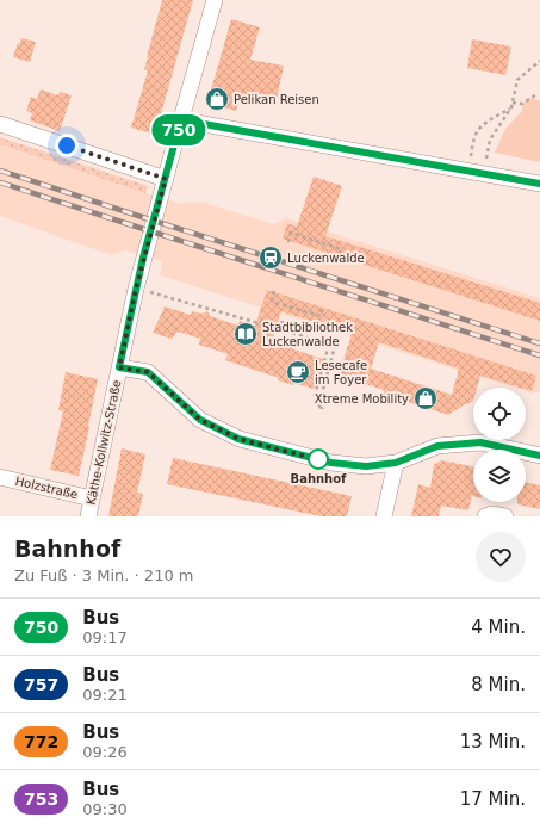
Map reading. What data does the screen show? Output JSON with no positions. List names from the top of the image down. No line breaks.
{"streets":{"street":["Käthe-Kollwitz-Straße","Holzstraße"]},"crossings":[["Käthe-Kollwitz-Straße","Holzstraße"]],"places":{"shop":["Pelikan Reisen","Xtreme Mobility"],"station":["Luckenwalde"],"library":["Stadtbibliothek Luckenwalde"],"cafe":["Lesecafe im Foyer"],"other":["Bahnhof"]},"lines":["bus line 750"],"page":{"on_map":"750","heading":["Bahnhof","Zu Fuß · 3 Min. · 210 m"],"list":[{"mark":"750","name":"Bus","note":"09:17","value":"4 Min."},{"mark":"757","name":"Bus","note":"09:21","value":"8 Min."},{"mark":"772","name":"Bus","note":"09:26","value":"13 Min."},{"mark":"753","name":"Bus","note":"09:30","value":"17 Min."}]}}
